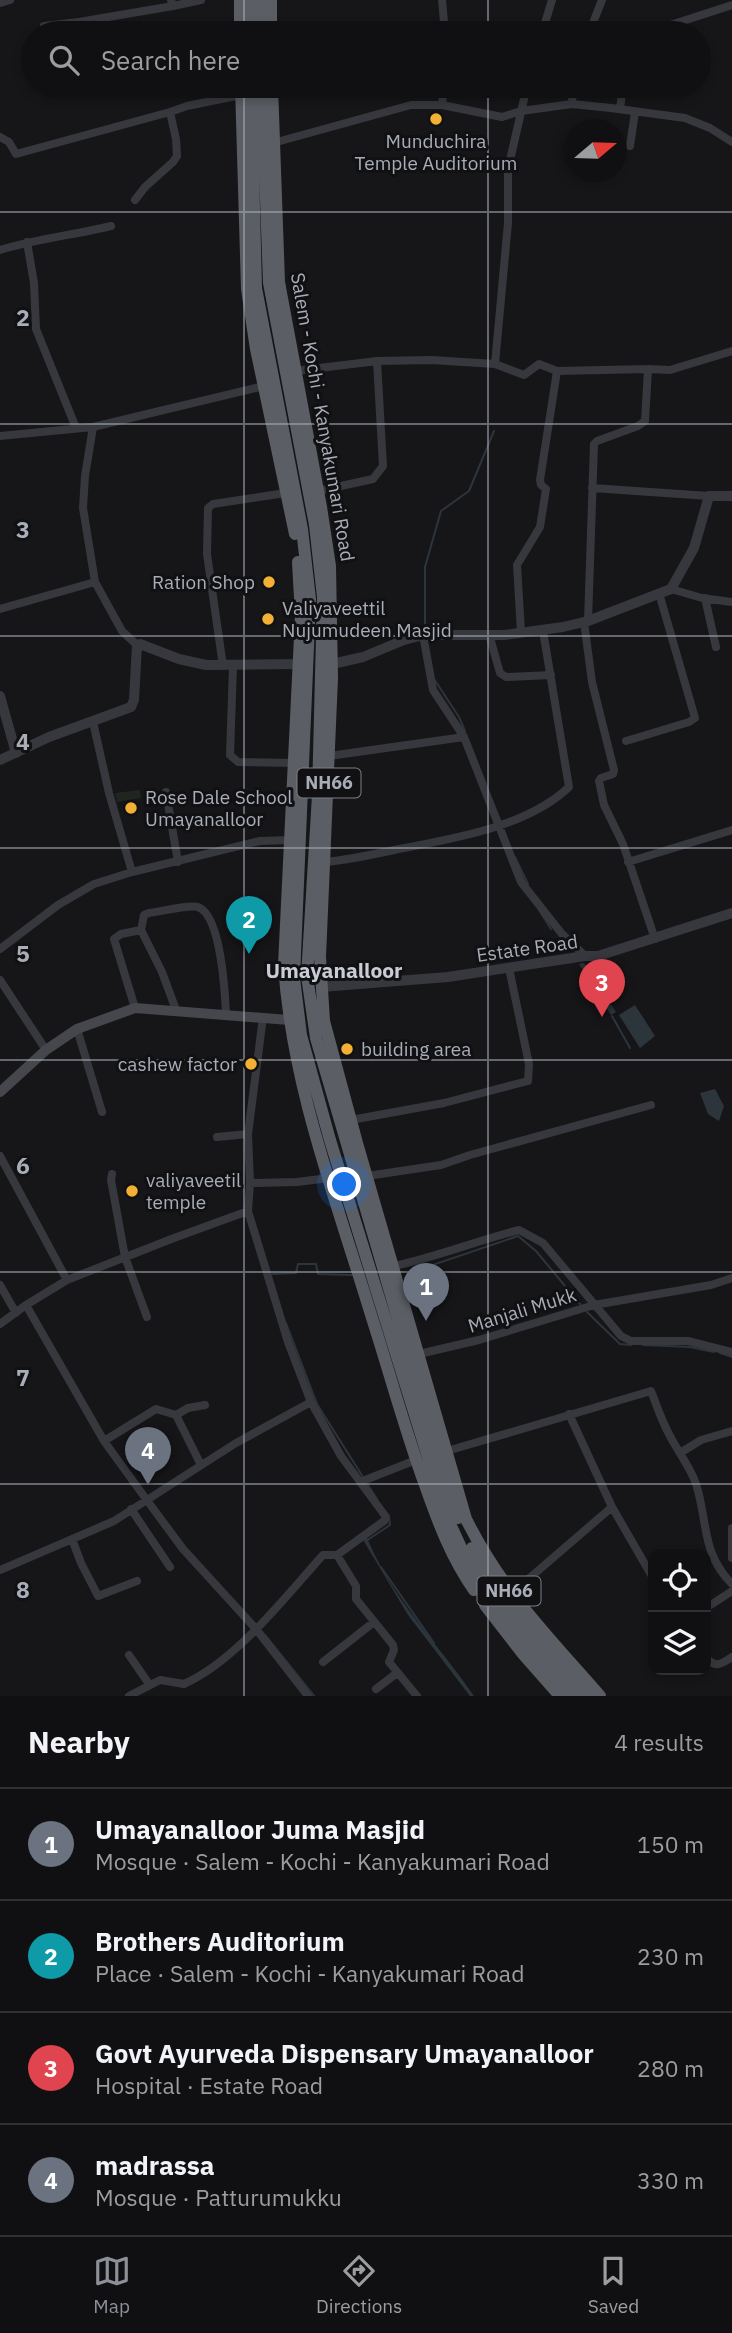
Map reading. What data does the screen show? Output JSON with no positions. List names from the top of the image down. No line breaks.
{"streets":{"highway":["Salem - Kochi - Kanyakumari Road","NH66"],"street":["Estate Road","Manjali Mukk"]},"crossings":[["Salem - Kochi - Kanyakumari Road","Estate Road"],["Salem - Kochi - Kanyakumari Road","Manjali Mukk"]],"districts":["Umayanalloor"],"places":["Munduchira Temple Auditorium","Ration Shop","Valiyaveettil Nujumudeen Masjid","Rose Dale School Umayanalloor","building area","cashew factor","valiyaveetil temple"],"north":"right","page":{"search":"Search here","pins":["2","3","1","4"],"heading":["Nearby","4 results"],"list":[{"mark":"1","name":"Umayanalloor Juma Masjid","note":"Mosque · Salem - Kochi - Kanyakumari Road","value":"150 m"},{"mark":"2","name":"Brothers Auditorium","note":"Place · Salem - Kochi - Kanyakumari Road","value":"230 m"},{"mark":"3","name":"Govt Ayurveda Dispensary Umayanalloor","note":"Hospital · Estate Road","value":"280 m"},{"mark":"4","name":"madrassa","note":"Mosque · Patturumukku","value":"330 m"}],"nav":["Map","Directions","Saved"]},"grid":{"rows":["2","3","4","5","6","7","8"]}}
